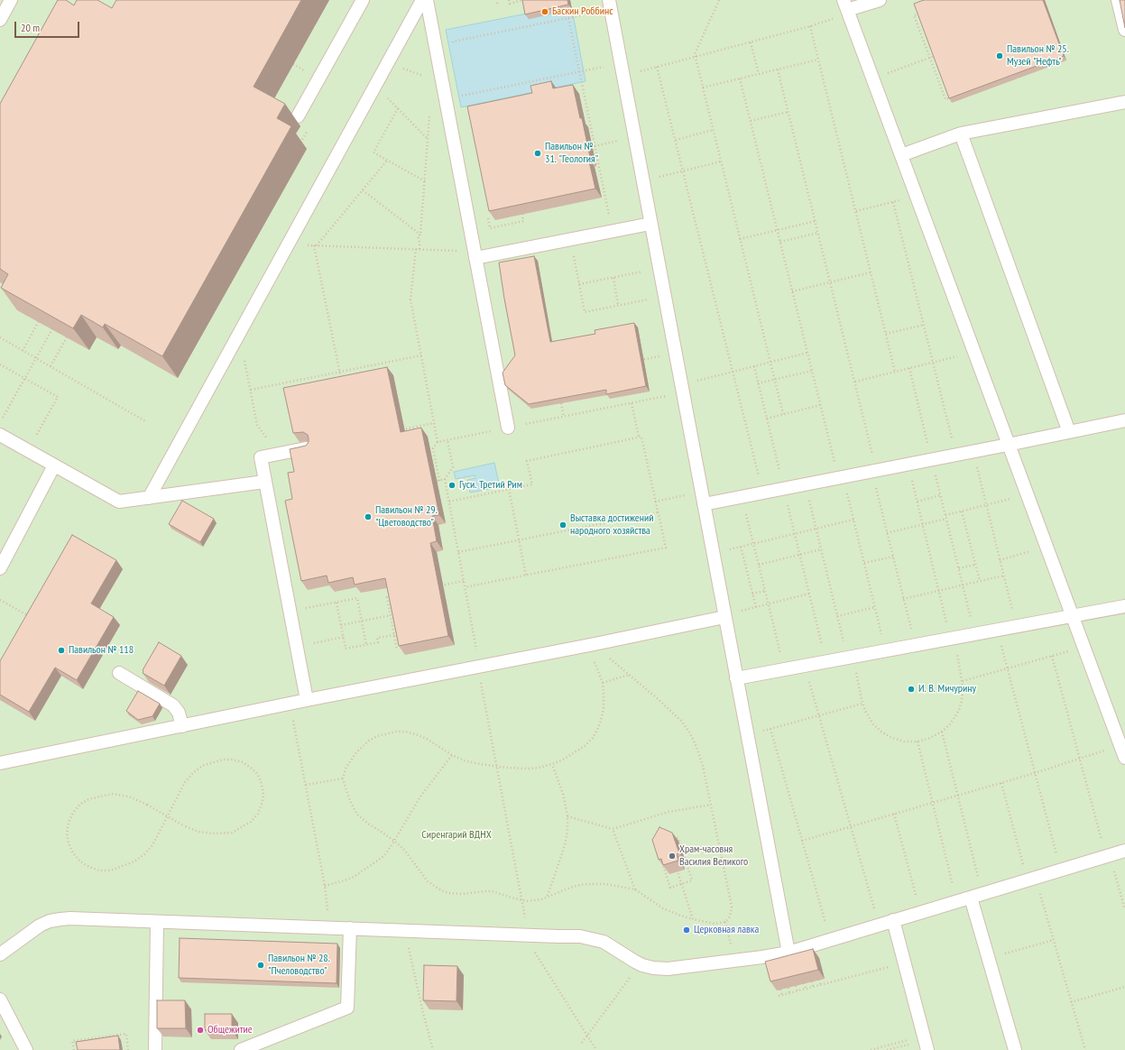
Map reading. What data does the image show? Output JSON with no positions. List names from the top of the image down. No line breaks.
{"parks":["Сиренгарий ВДНХ"],"places":["Баскин Роббинс","Павильон № 25. Музей \"Нефть\"","Павильон № 31. \"Геология\"","Гуси. Третий Рим","Павильон № 29. \"Цветоводство\"","Выставка достижений народного хозяйства","Павильон № 118","И. В. Мичурину","Храм-часовня Василия Великого","Церковная лавка","Павильон № 28. \"Пчеловодство\"","Общежитие"],"scale_bar":"20 m"}
